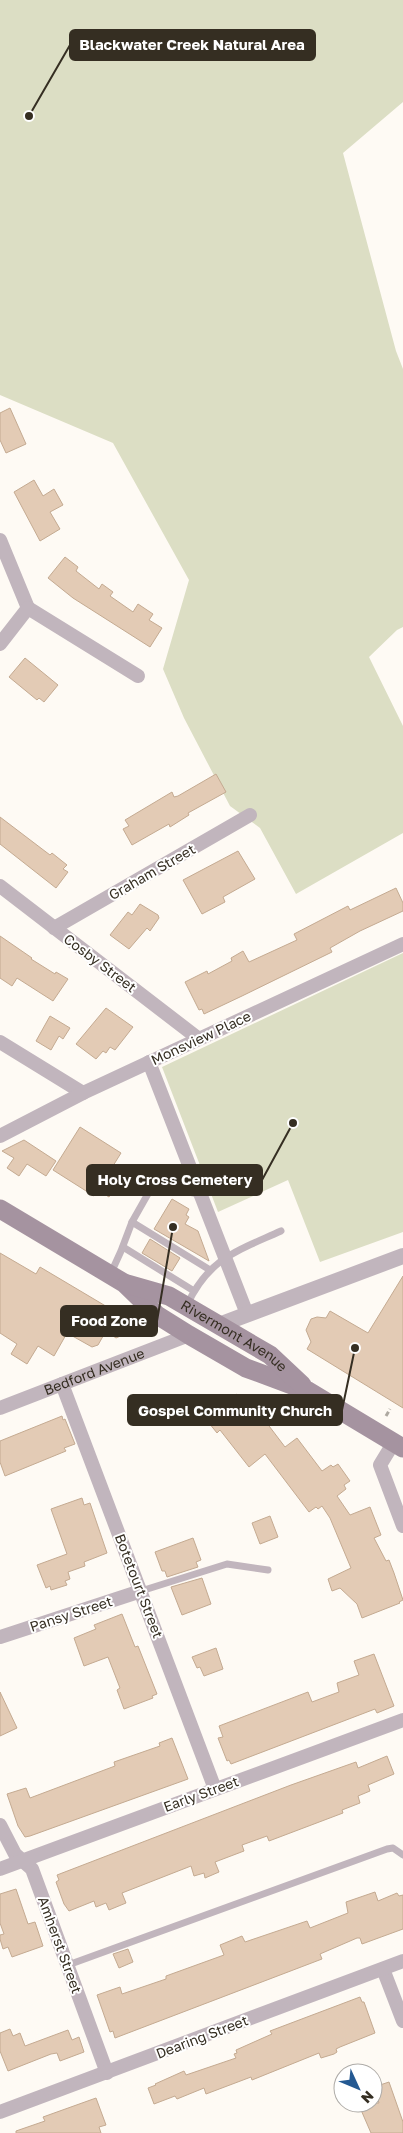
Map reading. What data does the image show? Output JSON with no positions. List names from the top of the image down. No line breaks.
{"streets":{"main road":["Rivermont Avenue"],"street":["Graham Street","Cosby Street","Monsview Place","Bedford Avenue","Botetourt Street","Pansy Street","Early Street","Amherst Street","Dearing Street"]},"crossings":[["Graham Street","Cosby Street"],["Cosby Street","Monsview Place"],["Rivermont Avenue","Bedford Avenue"],["Bedford Avenue","Botetourt Street"],["Botetourt Street","Pansy Street"],["Botetourt Street","Early Street"],["Early Street","Amherst Street"],["Amherst Street","Dearing Street"]],"places":["Blackwater Creek Natural Area","Holy Cross Cemetery","Food Zone","Gospel Community Church"],"north":"bottom right"}
